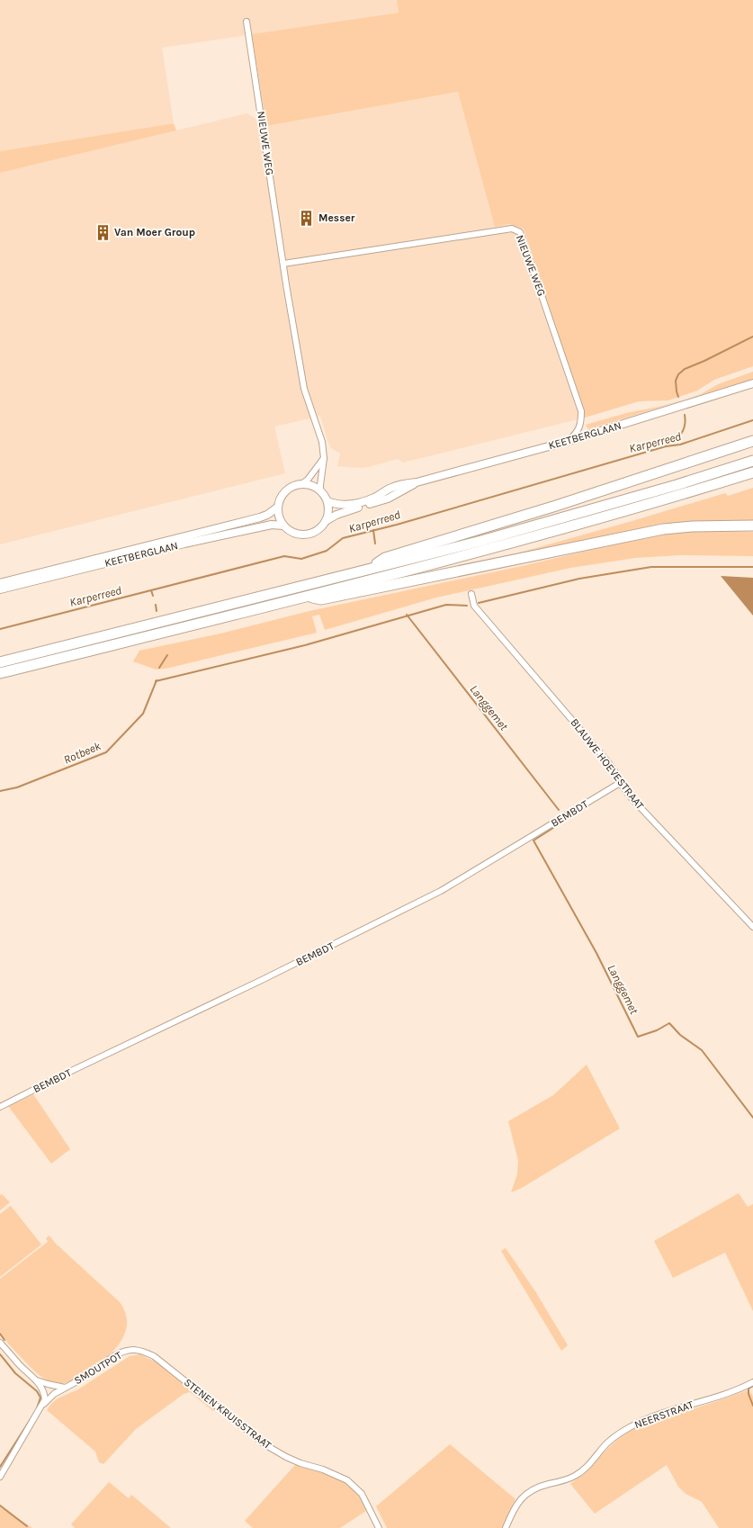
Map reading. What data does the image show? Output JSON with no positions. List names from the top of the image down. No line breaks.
{"streets":{"main road":["KEETBERGLAAN"],"street":["NIEUWE WEG","BLAUWE HOEVESTRAAT","BEMBDT","SMOUTPOT","STENEN KRUISSTRAAT","NEERSTRAAT"]},"crossings":[["NIEUWE WEG","KEETBERGLAAN"],["BLAUWE HOEVESTRAAT","BEMBDT"],["SMOUTPOT","STENEN KRUISSTRAAT"]],"water":["Karperreed","Langgemet","Rotbeek"],"places":{"building":["Messer","Van Moer Group"]}}
